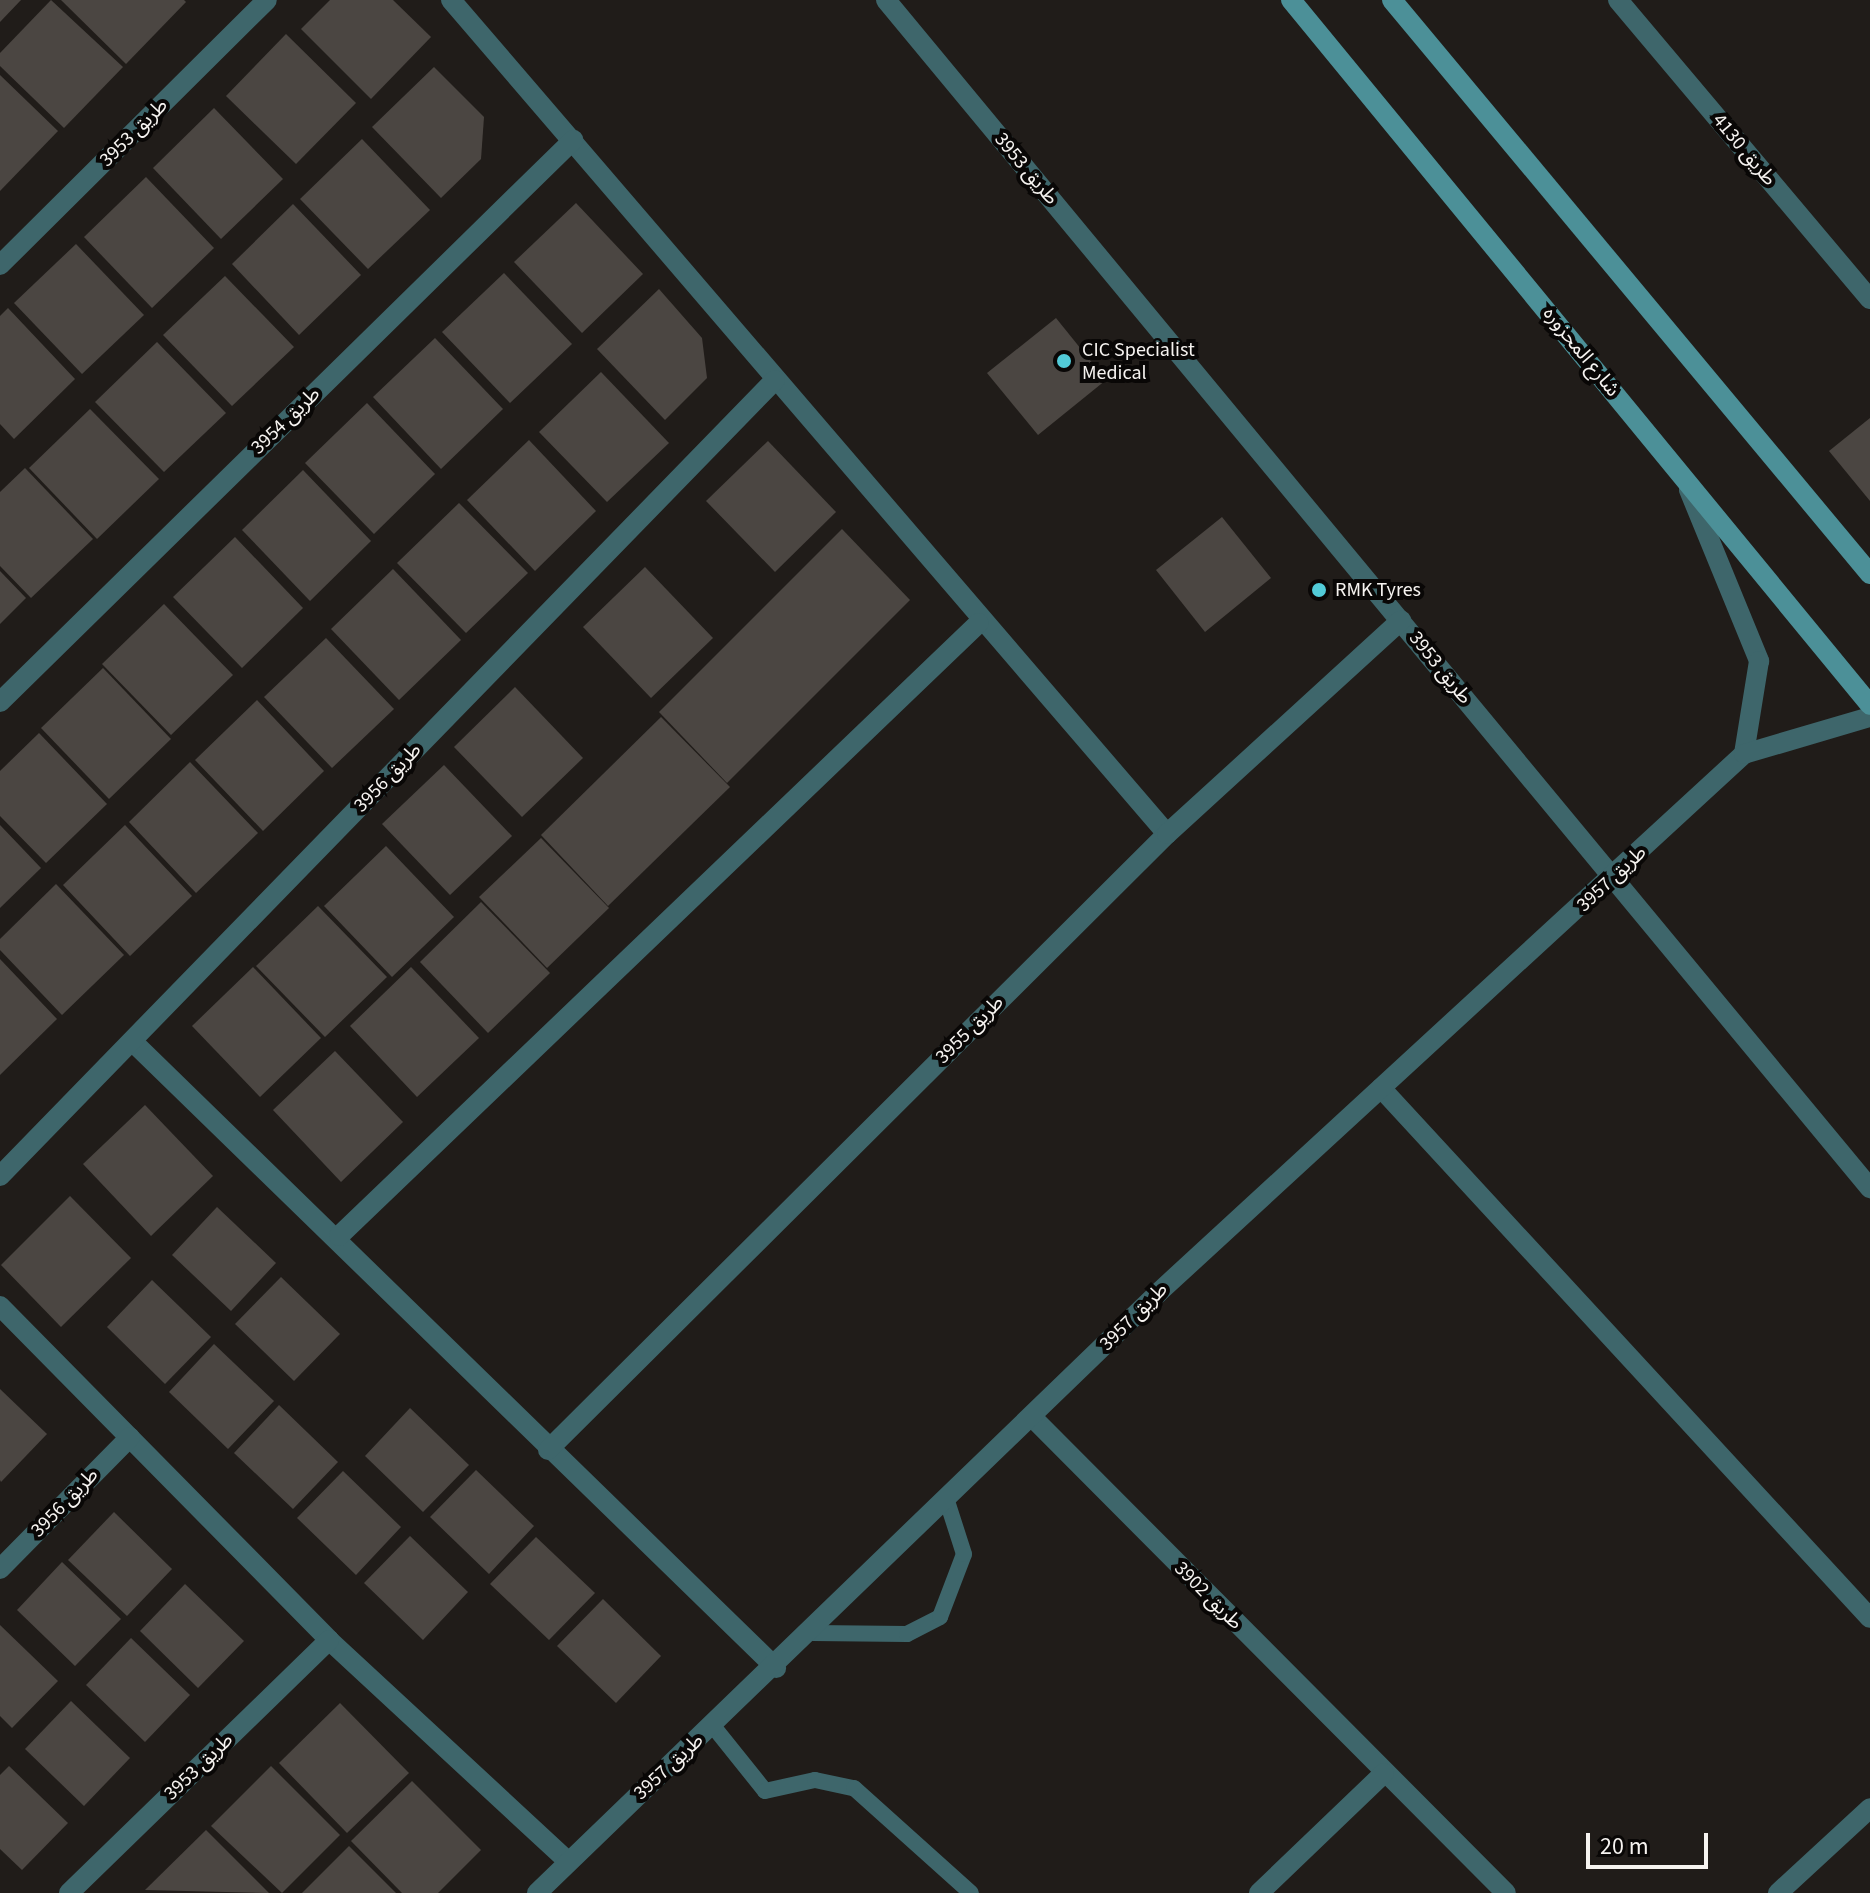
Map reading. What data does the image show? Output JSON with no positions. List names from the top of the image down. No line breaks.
{"streets":{"main road":["شارع المحزوره"],"street":["طريق 3953","طريق 4130","طريق 3954","طريق 3956","طريق 3957","طريق 3955","طريق 3902"]},"crossings":[["طريق 3953","طريق 3957"],["طريق 3953","طريق 3955"],["طريق 3957","طريق 3902"]],"places":["CIC Specialist Medical","RMK Tyres"],"scale_bar":"20 m"}
